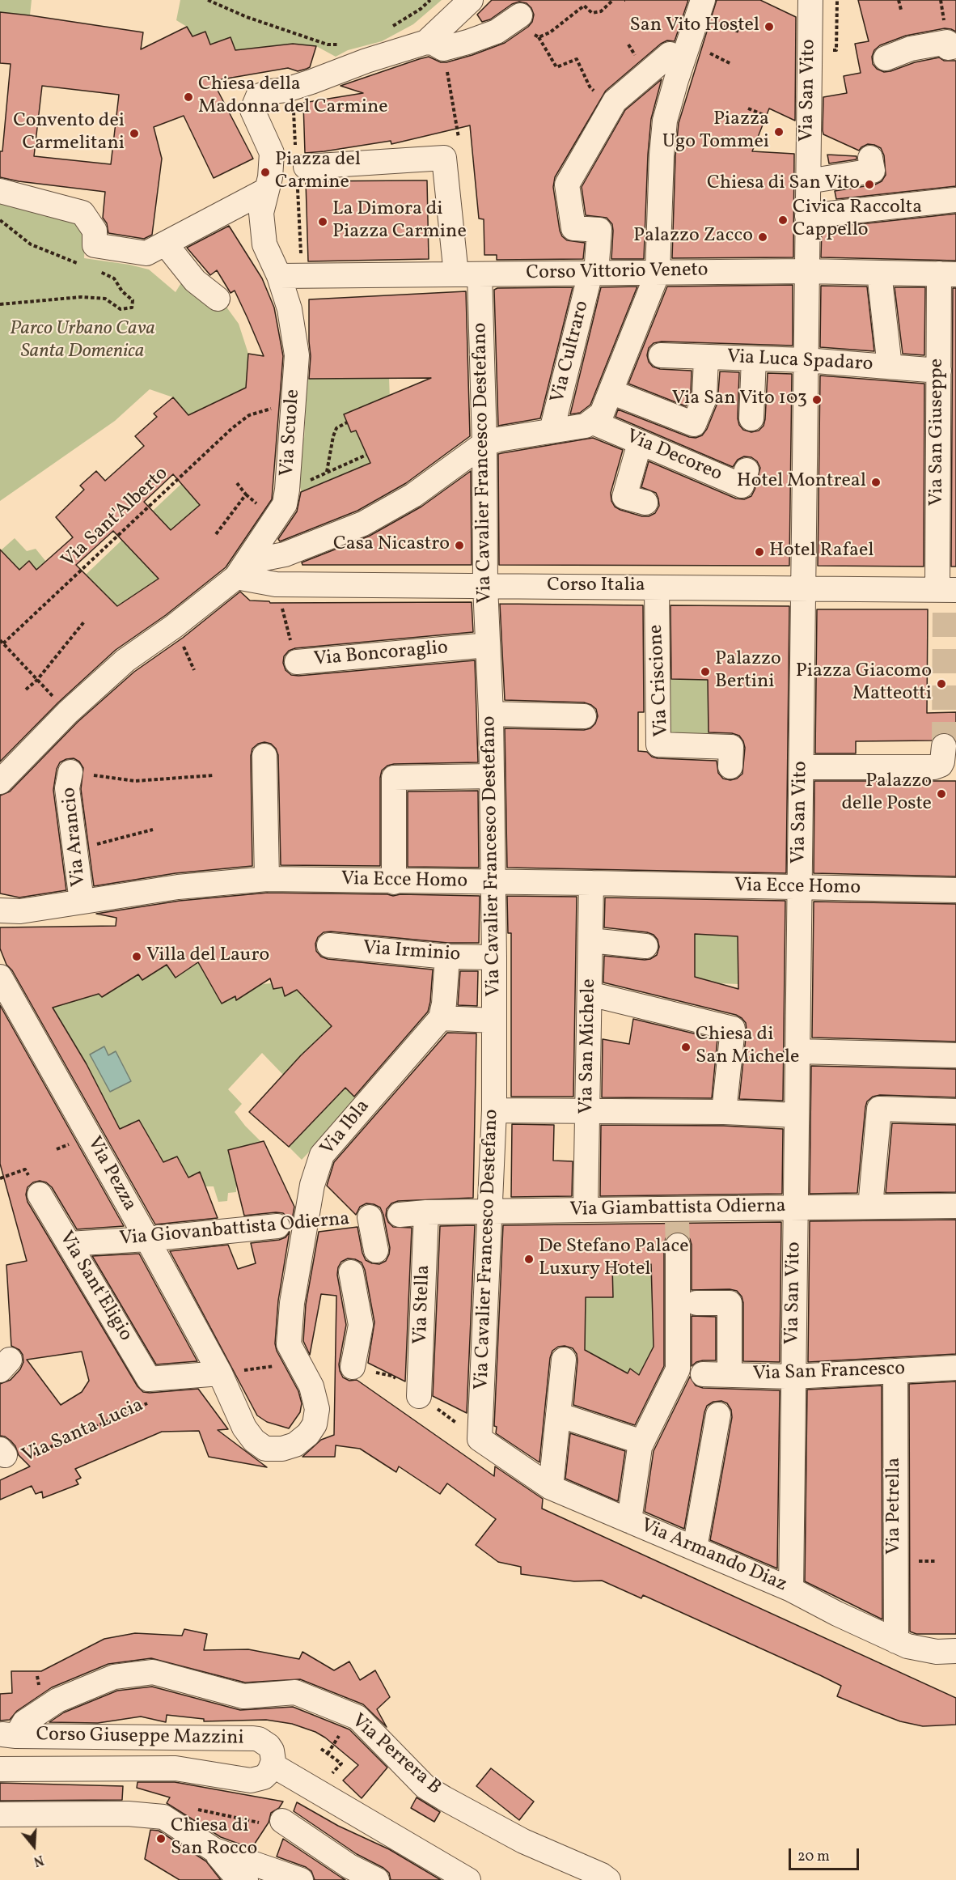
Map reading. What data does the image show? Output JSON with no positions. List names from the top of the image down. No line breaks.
{"streets":{"street":["Via San Vito","Corso Vittorio Veneto","Via Cultraro","Via Luca Spadaro","Via San Giuseppe","Via Scuole","Via Decoreo","Via Cavalier Francesco Destefano","Corso Italia","Via Boncoraglio","Via Criscione","Via Arancio","Via Ecce Homo","Via Irminio","Via San Michele","Via Ibla","Via Pezza","Via Giambattista Odierna","Via Giovanbattista Odierna","Via Sant'Eligio","Via Stella","Via San Francesco","Via Petrella","Via Armando Diaz","Corso Giuseppe Mazzini","Via Perrera B"],"path":["Via Sant'Alberto","Via Santa Lucia"]},"crossings":[["Via San Vito","Corso Vittorio Veneto"],["Via San Vito","Via Luca Spadaro"],["Via San Vito","Corso Italia"],["Via San Vito","Via Ecce Homo"],["Via San Vito","Via Giambattista Odierna"],["Via San Vito","Via San Francesco"],["Via San Vito","Via Armando Diaz"],["Corso Vittorio Veneto","Via Cultraro"],["Corso Vittorio Veneto","Via San Giuseppe"],["Corso Vittorio Veneto","Via Scuole"],["Corso Vittorio Veneto","Via Cavalier Francesco Destefano"],["Via Luca Spadaro","Via San Giuseppe"],["Via San Giuseppe","Corso Italia"],["Via Scuole","Corso Italia"],["Via Cavalier Francesco Destefano","Corso Italia"],["Via Cavalier Francesco Destefano","Via Boncoraglio"],["Via Cavalier Francesco Destefano","Via Ecce Homo"],["Via Cavalier Francesco Destefano","Via Irminio"],["Via Cavalier Francesco Destefano","Via Giambattista Odierna"],["Via Cavalier Francesco Destefano","Via Armando Diaz"],["Corso Italia","Via Boncoraglio"],["Corso Italia","Via Criscione"],["Via Arancio","Via Ecce Homo"],["Via Ecce Homo","Via San Michele"],["Via San Michele","Via Giambattista Odierna"],["Via Ibla","Via Pezza"],["Via Ibla","Via Giovanbattista Odierna"],["Via Pezza","Via Giovanbattista Odierna"],["Via Giambattista Odierna","Via Stella"],["Via Giovanbattista Odierna","Via Sant'Eligio"],["Via Sant'Eligio","Via Santa Lucia"],["Via San Francesco","Via Petrella"],["Via Petrella","Via Armando Diaz"],["Corso Giuseppe Mazzini","Via Perrera B"]],"parks":["Parco Urbano Cava Santa Domenica"],"places":["San Vito Hostel","Chiesa della Madonna del Carmine","Piazza Ugo Tommei","Convento dei Carmelitani","Piazza del Carmine","Chiesa di San Vito","Civica Raccolta Cappello","La Dimora di Piazza Carmine","Palazzo Zacco","Via San Vito 103","Hotel Montreal","Casa Nicastro","Hotel Rafael","Palazzo Bertini","Piazza Giacomo Matteotti","Palazzo delle Poste","Villa del Lauro","Chiesa di San Michele","De Stefano Palace Luxury Hotel","Chiesa di San Rocco"],"scale_bar":"20 m","north":"bottom"}
